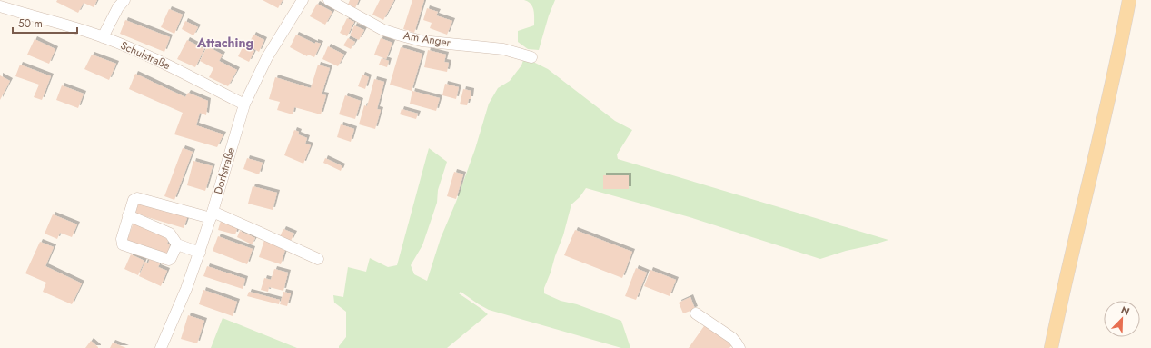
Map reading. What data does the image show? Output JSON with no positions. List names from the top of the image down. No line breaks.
{"streets":{"street":["Am Anger","Schulstraße","Dorfstraße"]},"crossings":[["Schulstraße","Dorfstraße"]],"districts":["Attaching"],"scale_bar":"50 m","north":"top right"}
